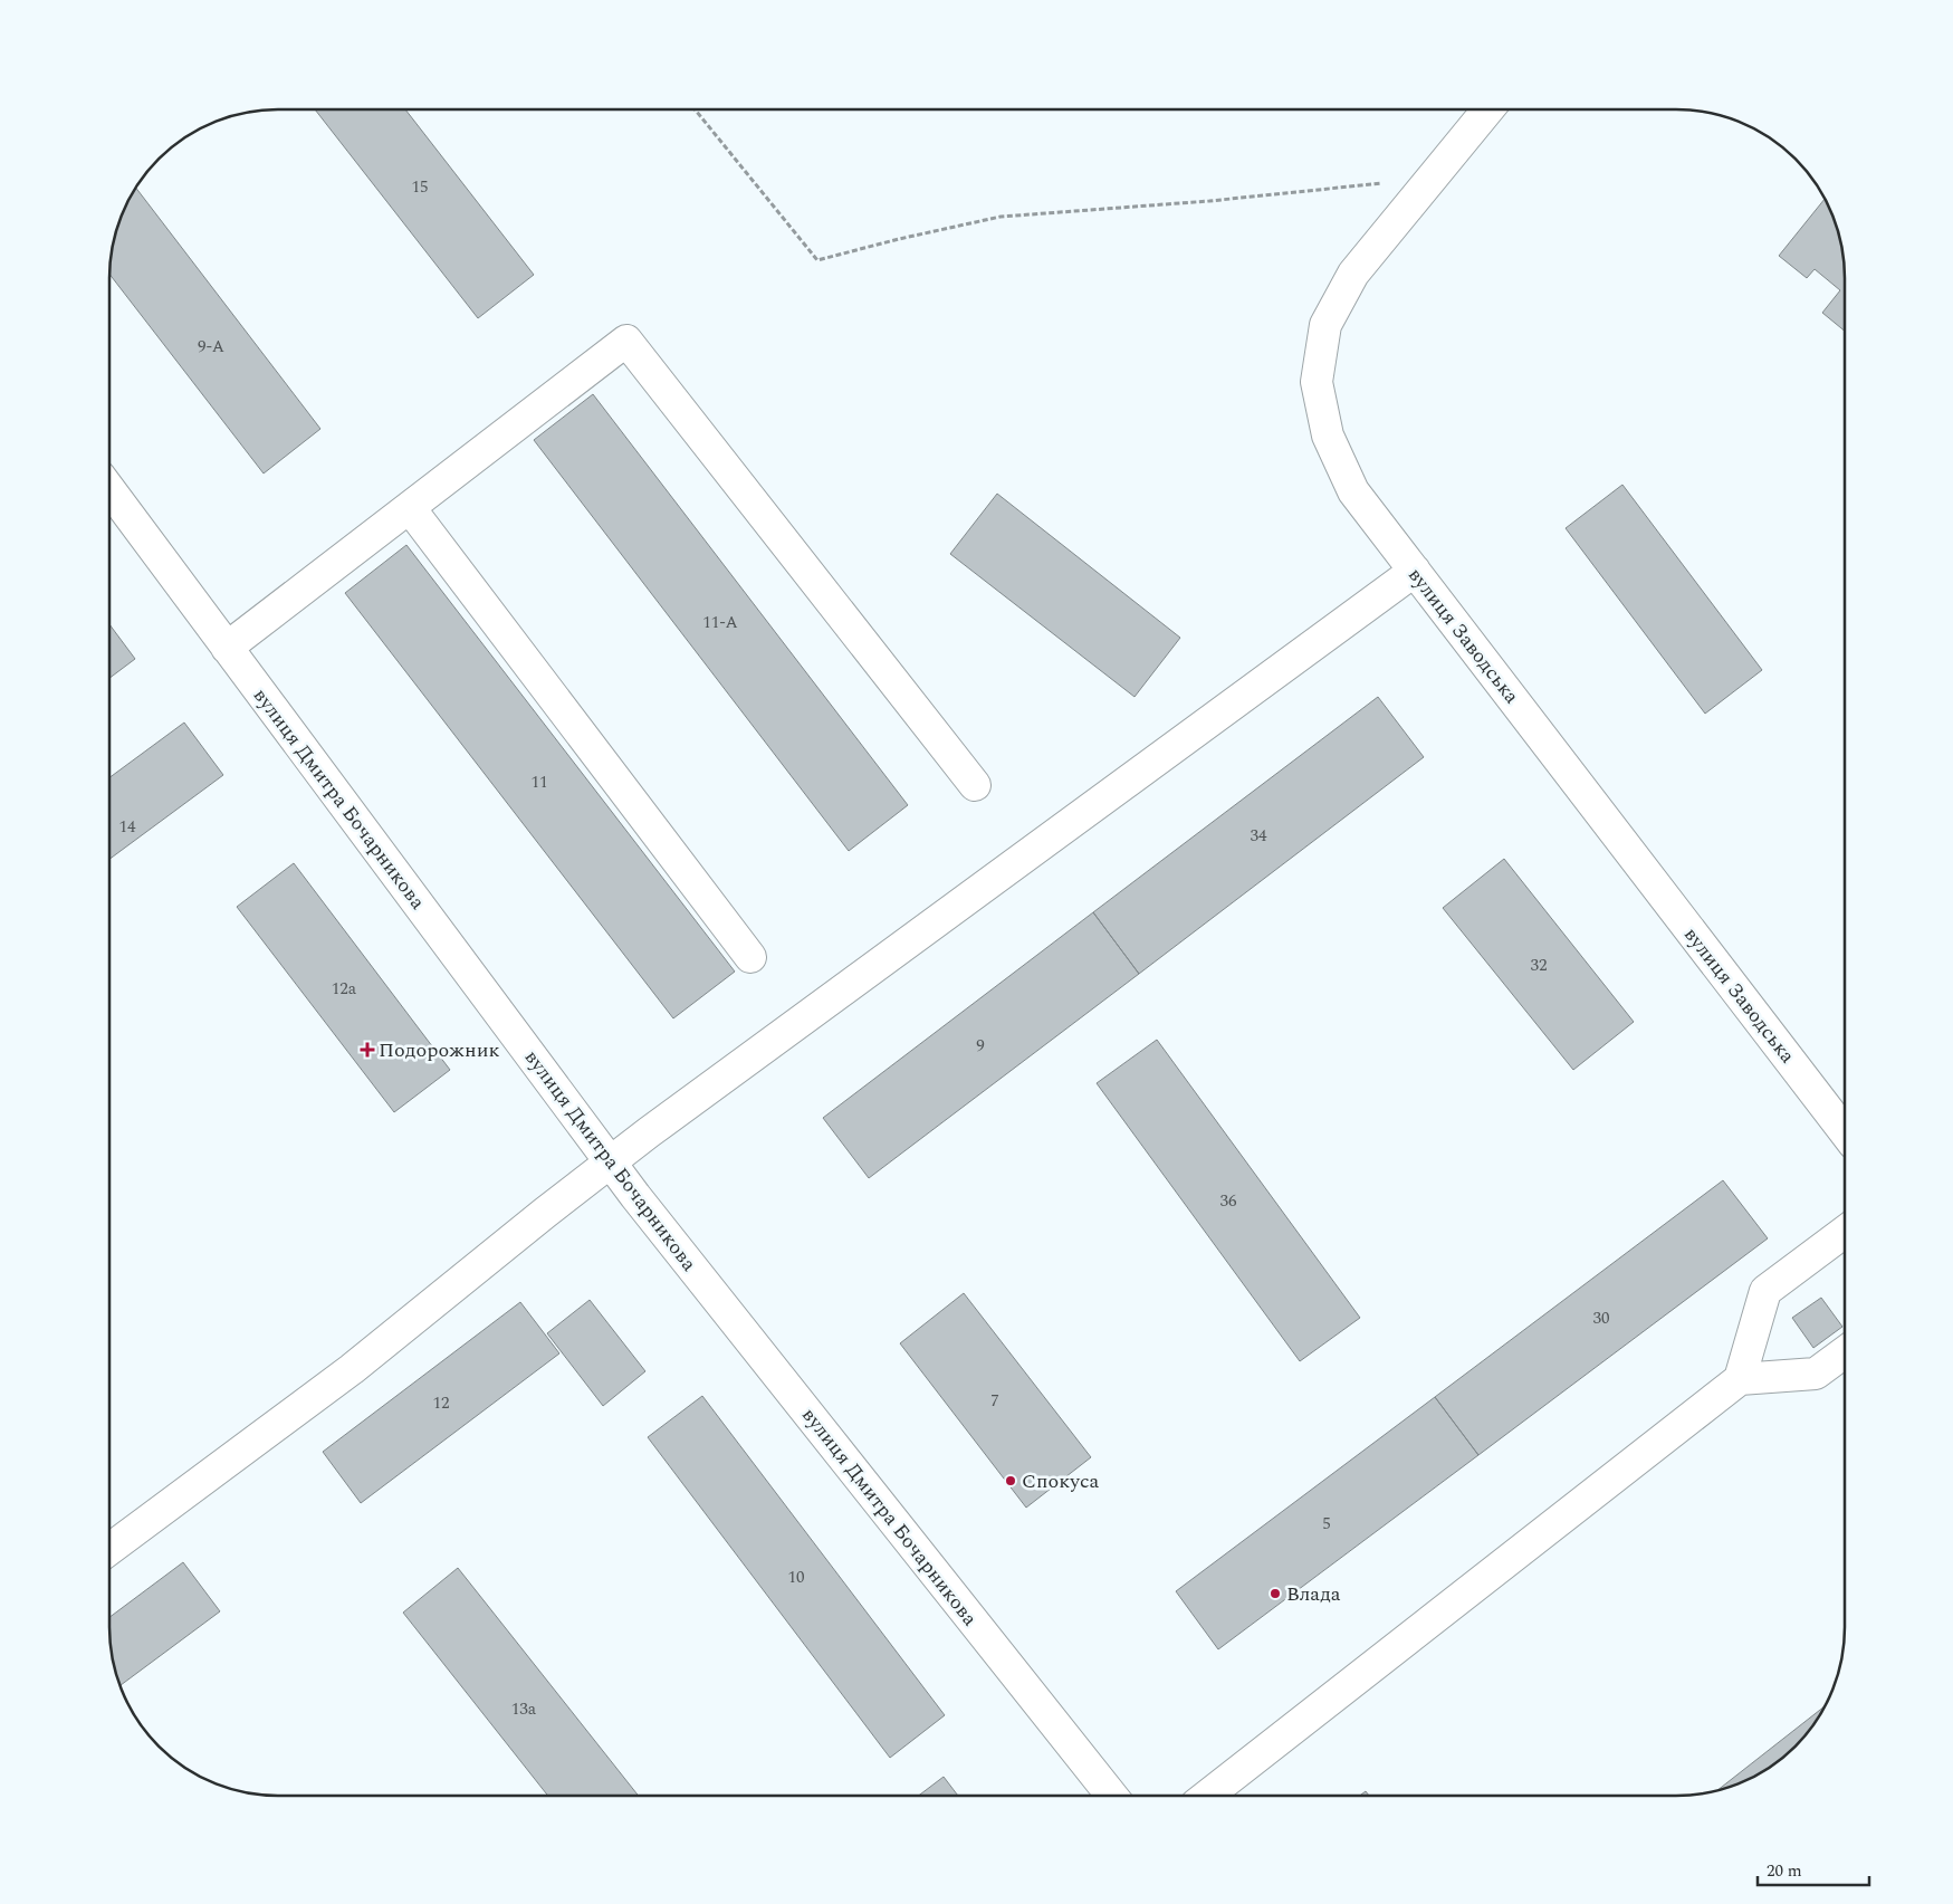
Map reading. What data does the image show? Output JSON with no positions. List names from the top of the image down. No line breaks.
{"streets":{"street":["вулиця Заводська","вулиця Дмитра Бочарникова"]},"places":{"health":["Подорожник"],"other":["Спокуса","Влада"]},"house_numbers":["15","9-А","11-А","11","14","34","32","12а","9","36","30","7","12","5","10","13а"],"scale_bar":"20 m"}
